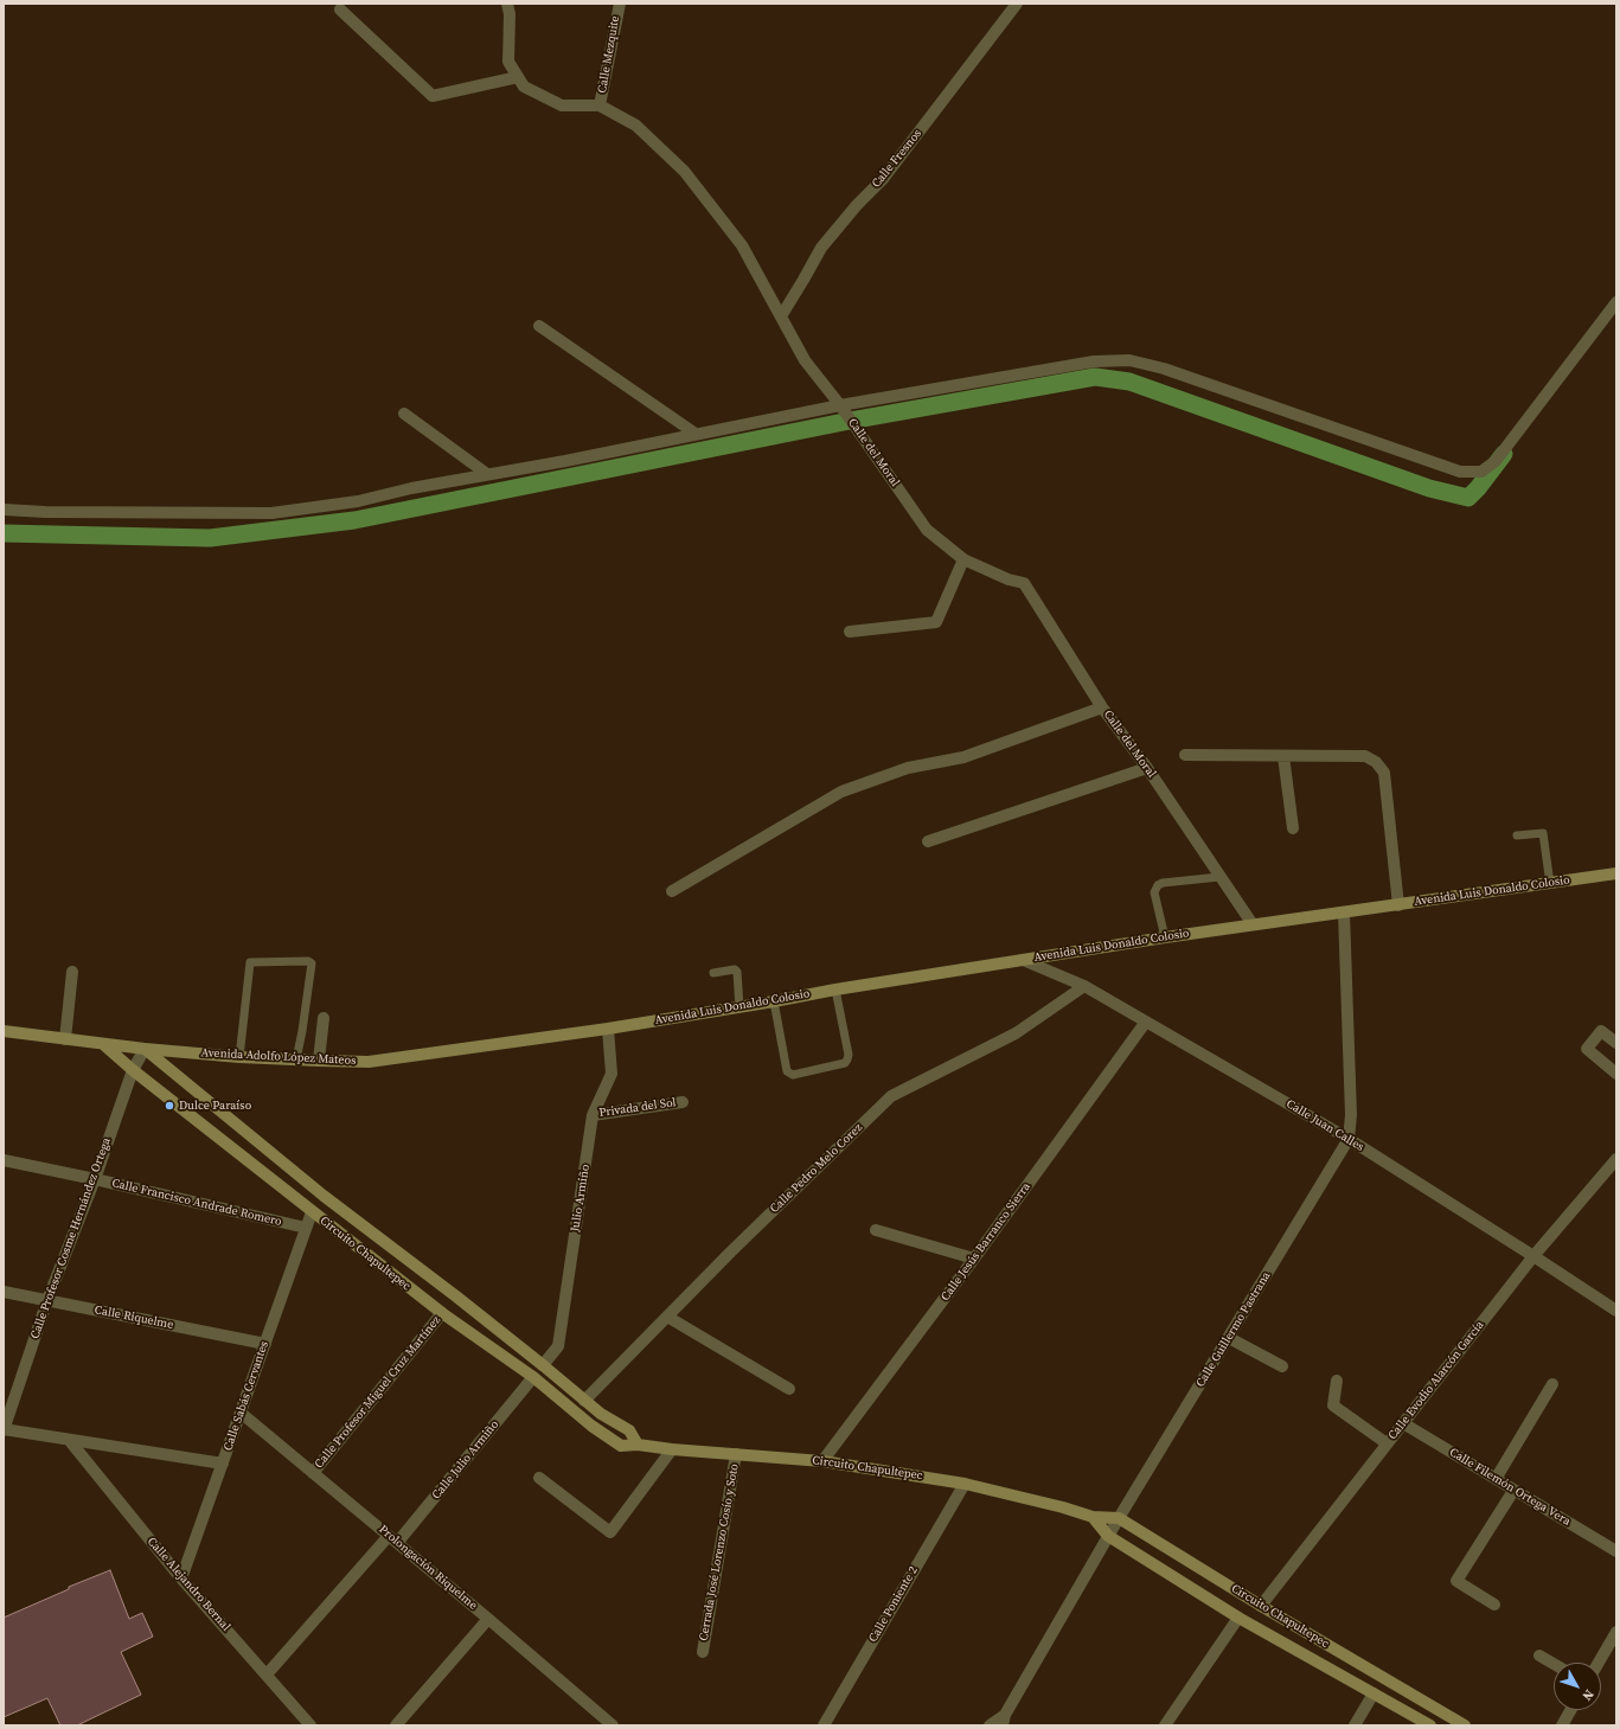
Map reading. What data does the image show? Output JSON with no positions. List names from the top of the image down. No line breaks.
{"streets":{"main road":["Avenida Luis Donaldo Colosio","Avenida Adolfo López Mateos","Circuito Chapultepec"],"street":["Calle Mezquite","Calle Fresnos","Calle del Moral","Privada del Sol","Calle Juan Calles","Calle Pedro Melo Corez","Julio Armiño","Calle Francisco Andrade Romero","Calle Profesor Cosme Hernández Ortega","Calle Jesús Barranco Sierra","Calle Riquelme","Calle Guillermo Pastrana","Calle Evodio Alarcón García","Calle Profesor Miguel Cruz Martínez","Calle Sabás Cervantes","Calle Julio Armiño","Calle Filemón Ortega Vera","Cerrada José Lorenzo Cosío y Soto","Prolongación Riquelme","Calle Alejandro Bernal","Calle Poniente 2"]},"crossings":[["Calle Mezquite","Calle del Moral"],["Calle Fresnos","Calle del Moral"],["Calle del Moral","Avenida Luis Donaldo Colosio"],["Avenida Luis Donaldo Colosio","Avenida Adolfo López Mateos"],["Avenida Luis Donaldo Colosio","Calle Juan Calles"],["Avenida Luis Donaldo Colosio","Julio Armiño"],["Avenida Luis Donaldo Colosio","Calle Guillermo Pastrana"],["Avenida Adolfo López Mateos","Julio Armiño"],["Avenida Adolfo López Mateos","Calle Profesor Cosme Hernández Ortega"],["Avenida Adolfo López Mateos","Circuito Chapultepec"],["Privada del Sol","Julio Armiño"],["Calle Juan Calles","Calle Pedro Melo Corez"],["Calle Juan Calles","Calle Jesús Barranco Sierra"],["Calle Juan Calles","Calle Guillermo Pastrana"],["Calle Juan Calles","Calle Evodio Alarcón García"],["Calle Pedro Melo Corez","Circuito Chapultepec"],["Julio Armiño","Circuito Chapultepec"],["Calle Francisco Andrade Romero","Calle Profesor Cosme Hernández Ortega"],["Calle Francisco Andrade Romero","Calle Sabás Cervantes"],["Calle Profesor Cosme Hernández Ortega","Circuito Chapultepec"],["Calle Profesor Cosme Hernández Ortega","Calle Riquelme"],["Calle Jesús Barranco Sierra","Circuito Chapultepec"],["Circuito Chapultepec","Calle Guillermo Pastrana"],["Circuito Chapultepec","Calle Evodio Alarcón García"],["Circuito Chapultepec","Calle Profesor Miguel Cruz Martínez"],["Circuito Chapultepec","Calle Sabás Cervantes"],["Circuito Chapultepec","Calle Julio Armiño"],["Circuito Chapultepec","Cerrada José Lorenzo Cosío y Soto"],["Circuito Chapultepec","Calle Poniente 2"],["Calle Riquelme","Calle Sabás Cervantes"],["Calle Evodio Alarcón García","Calle Filemón Ortega Vera"],["Calle Profesor Miguel Cruz Martínez","Prolongación Riquelme"],["Calle Sabás Cervantes","Prolongación Riquelme"],["Calle Sabás Cervantes","Calle Alejandro Bernal"],["Calle Julio Armiño","Prolongación Riquelme"],["Calle Julio Armiño","Calle Alejandro Bernal"]],"places":["Dulce Paraíso"],"north":"bottom right"}
